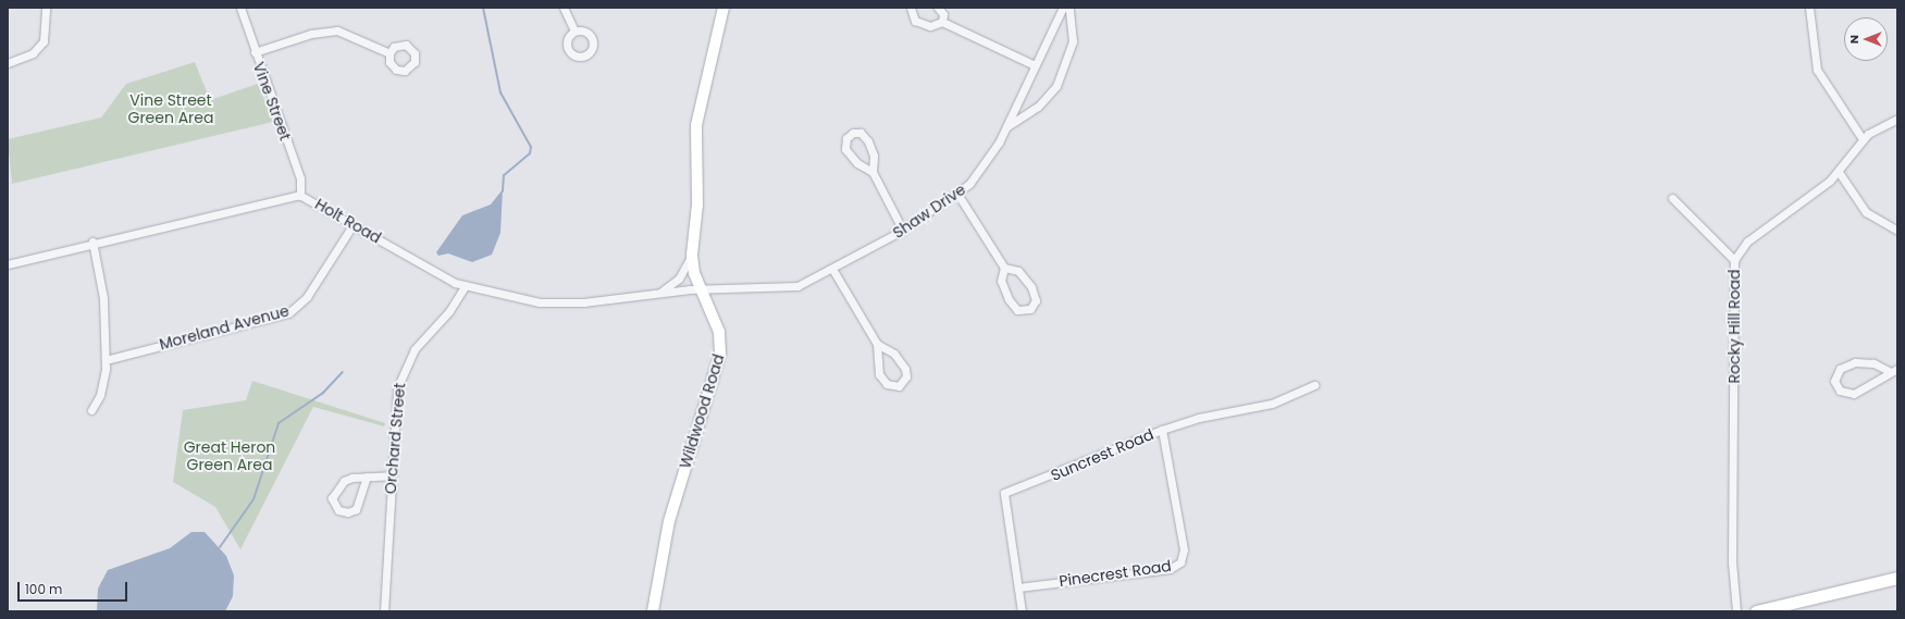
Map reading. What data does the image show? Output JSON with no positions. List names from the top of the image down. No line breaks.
{"streets":{"street":["Vine Street","Shaw Drive","Holt Road","Rocky Hill Road","Moreland Avenue","Wildwood Road","Orchard Street","Suncrest Road","Pinecrest Road"]},"crossings":[["Vine Street","Holt Road"],["Shaw Drive","Holt Road"],["Shaw Drive","Wildwood Road"],["Holt Road","Moreland Avenue"],["Holt Road","Wildwood Road"],["Holt Road","Orchard Street"],["Suncrest Road","Pinecrest Road"]],"parks":["Vine Street Green Area","Great Heron Green Area"],"scale_bar":"100 m","north":"left"}
